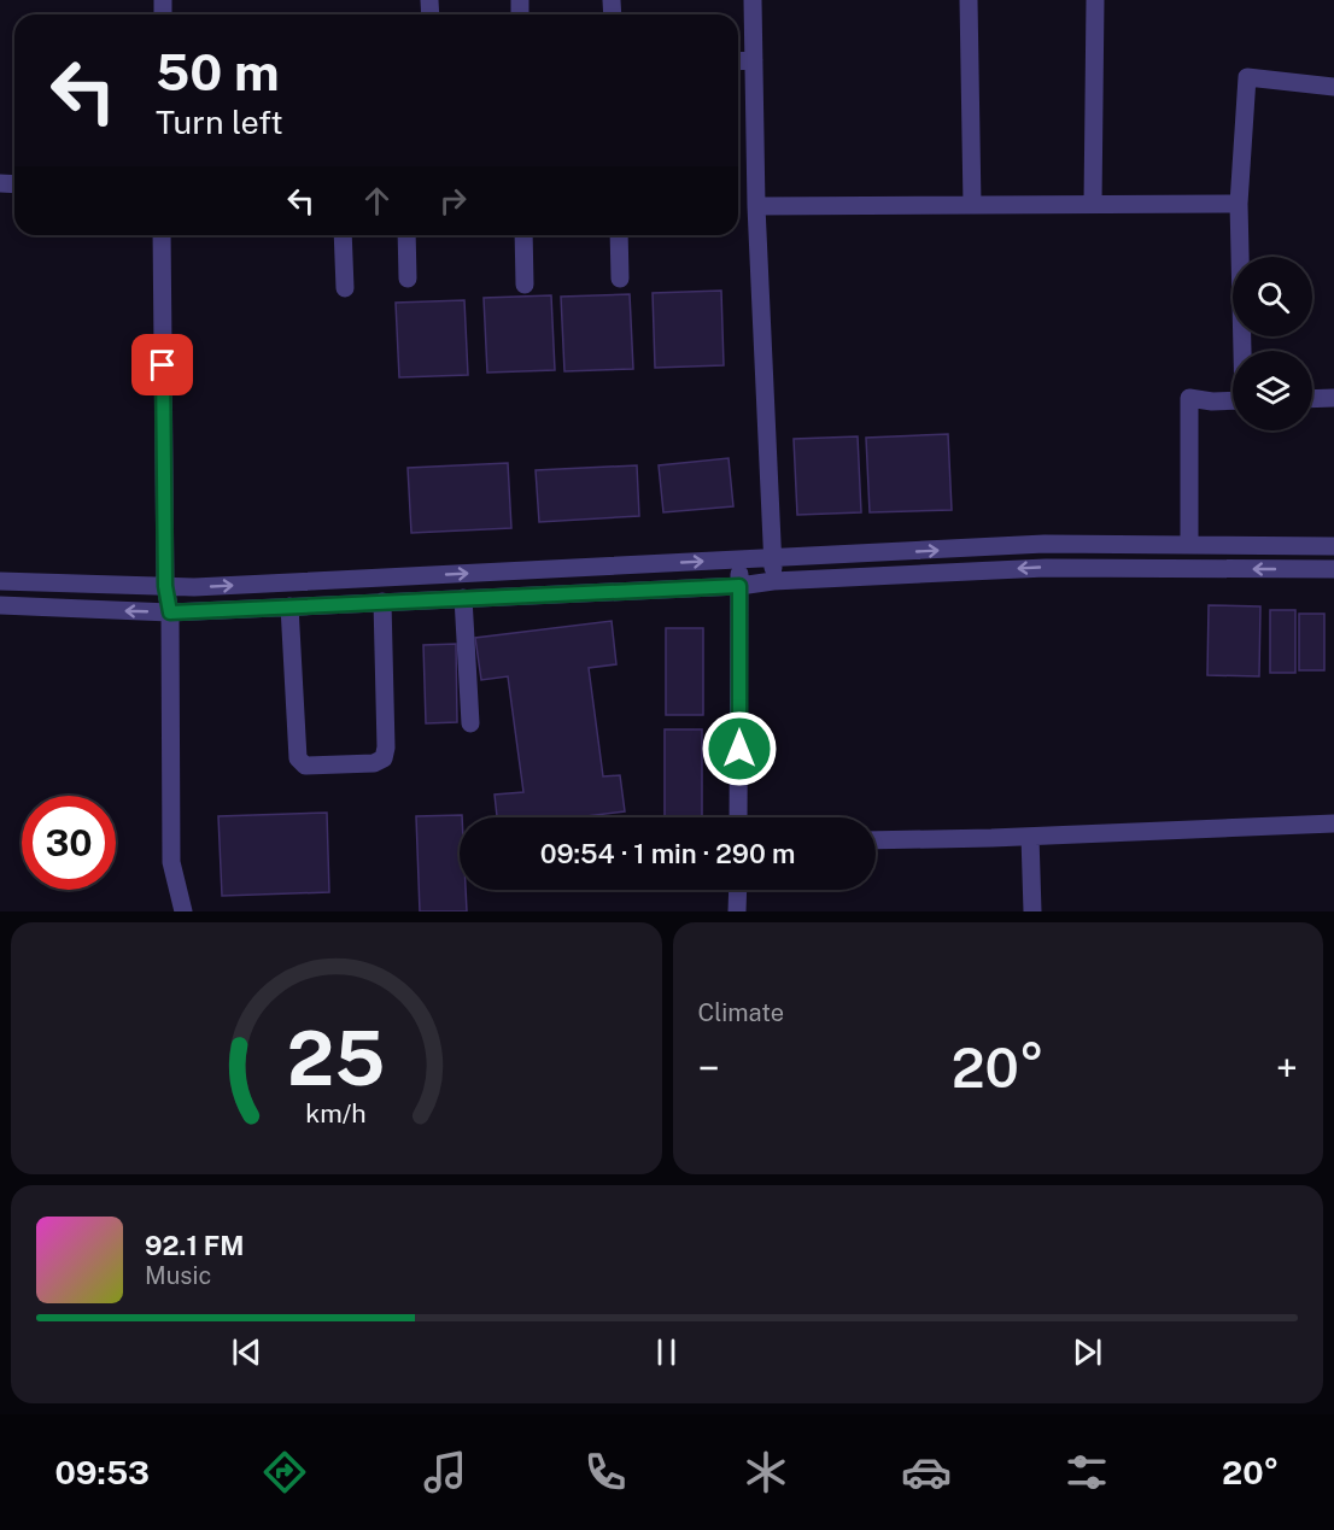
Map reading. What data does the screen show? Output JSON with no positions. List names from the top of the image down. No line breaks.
{"page":{"turn":["50 m","Turn left"],"limit":"30","trip":"09:54 · 1 min · 290 m","tile":"Climate","heat":["−","20°","+"],"song":["92.1 FM","Music"],"tabs":["09:53","20°"],"gauge":["25","km/h"]}}
